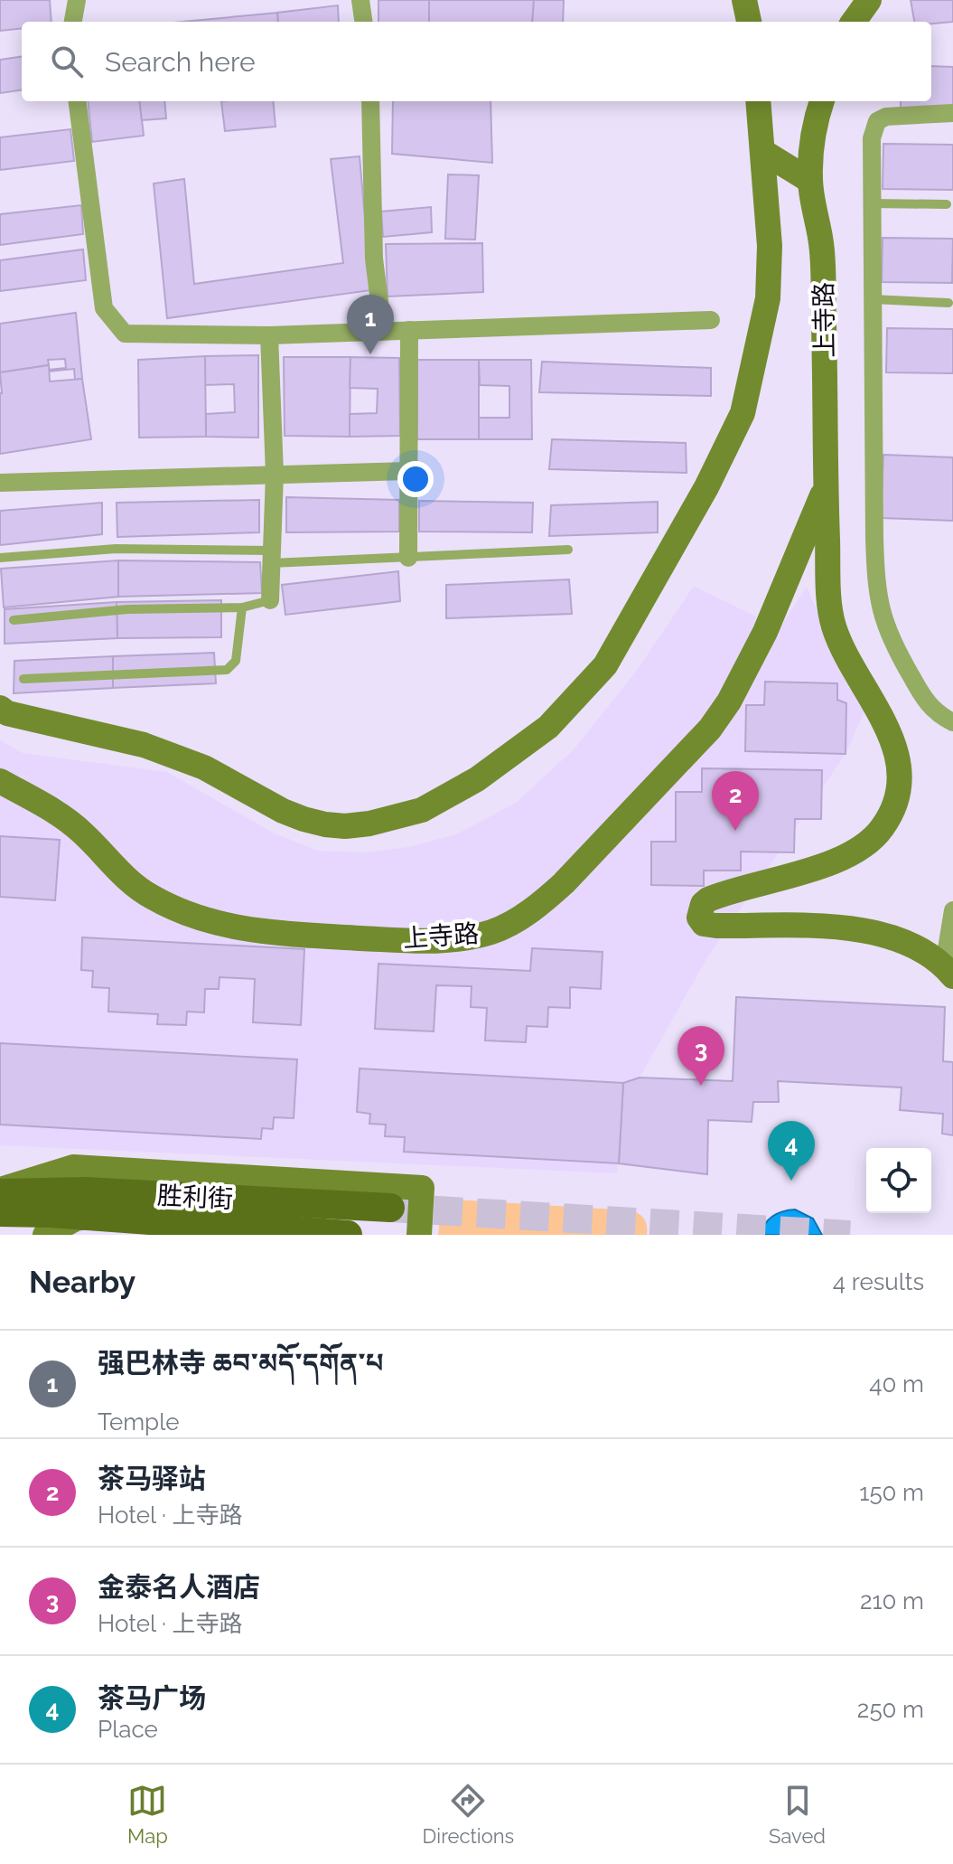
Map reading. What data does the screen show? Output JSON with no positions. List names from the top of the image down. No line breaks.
{"streets":{"main road":["胜利街"],"street":["上寺路"]},"page":{"search":"Search here","pins":["1","2","3","4"],"heading":["Nearby","4 results"],"list":[{"mark":"1","name":"强巴林寺 ཆབ་མདོ་དགོན་པ","note":"Temple","value":"40 m"},{"mark":"2","name":"茶马驿站","note":"Hotel · 上寺路","value":"150 m"},{"mark":"3","name":"金泰名人酒店","note":"Hotel · 上寺路","value":"210 m"},{"mark":"4","name":"茶马广场","note":"Place","value":"250 m"}],"nav":["Map","Directions","Saved"]}}
